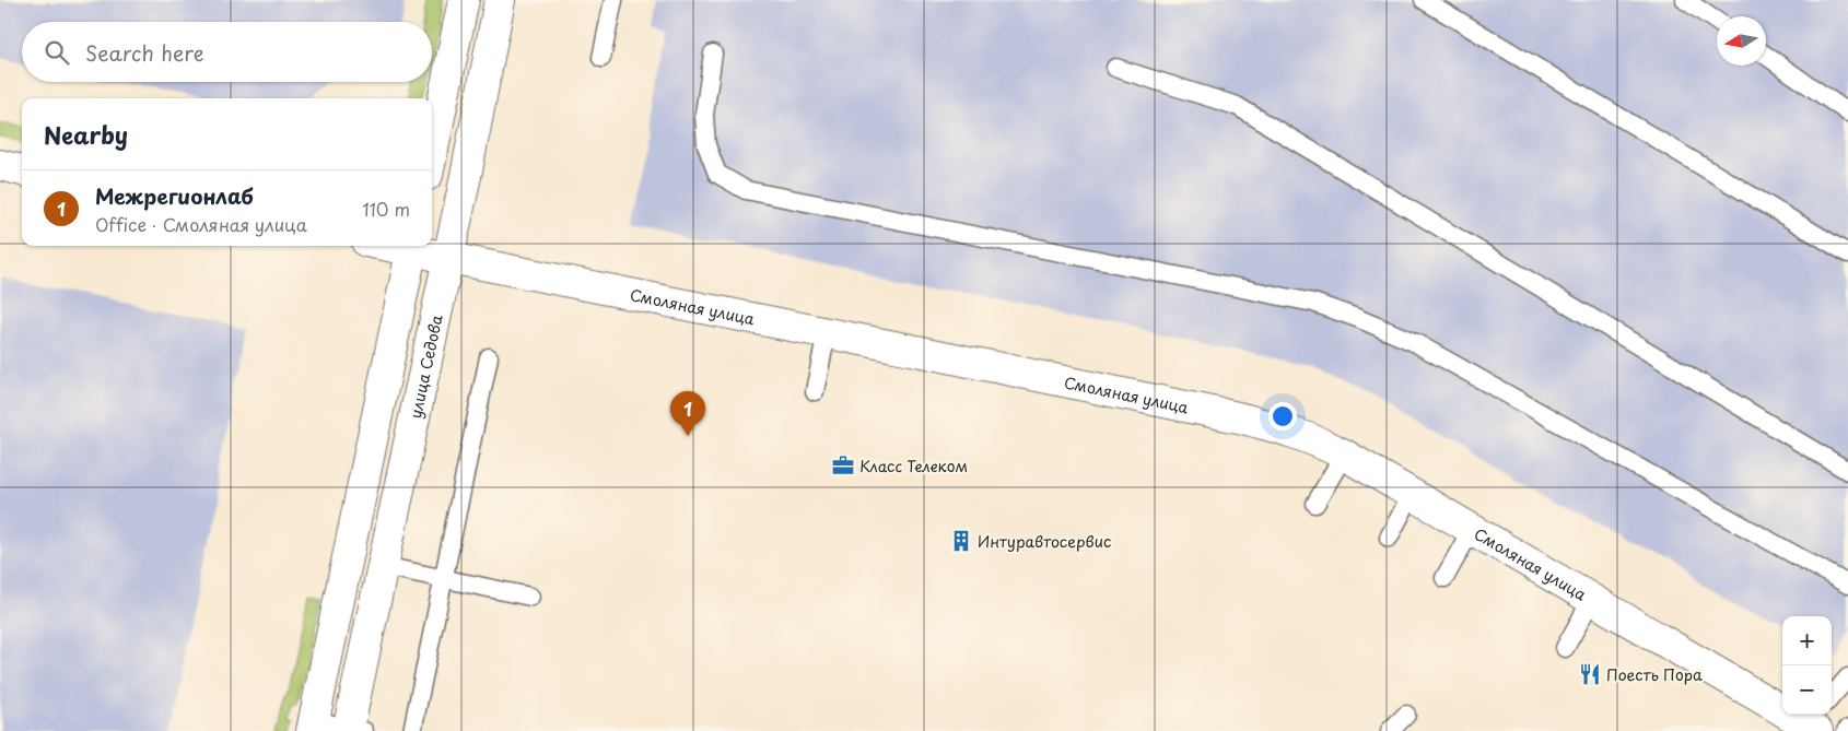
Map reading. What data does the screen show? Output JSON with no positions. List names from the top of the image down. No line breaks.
{"streets":{"street":["Смоляная улица","улица Седова"]},"crossings":[["Смоляная улица","улица Седова"]],"places":{"office":["Класс Телеком"],"building":["Интуравтосервис"],"restaurant":["Поесть Пора"]},"north":"left","page":{"search":"Search here","heading":"Nearby","list":[{"mark":"1","name":"Межрегионлаб","note":"Office · Смоляная улица","value":"110 m"}],"pins":"1","map_buttons":["+","−"]}}
